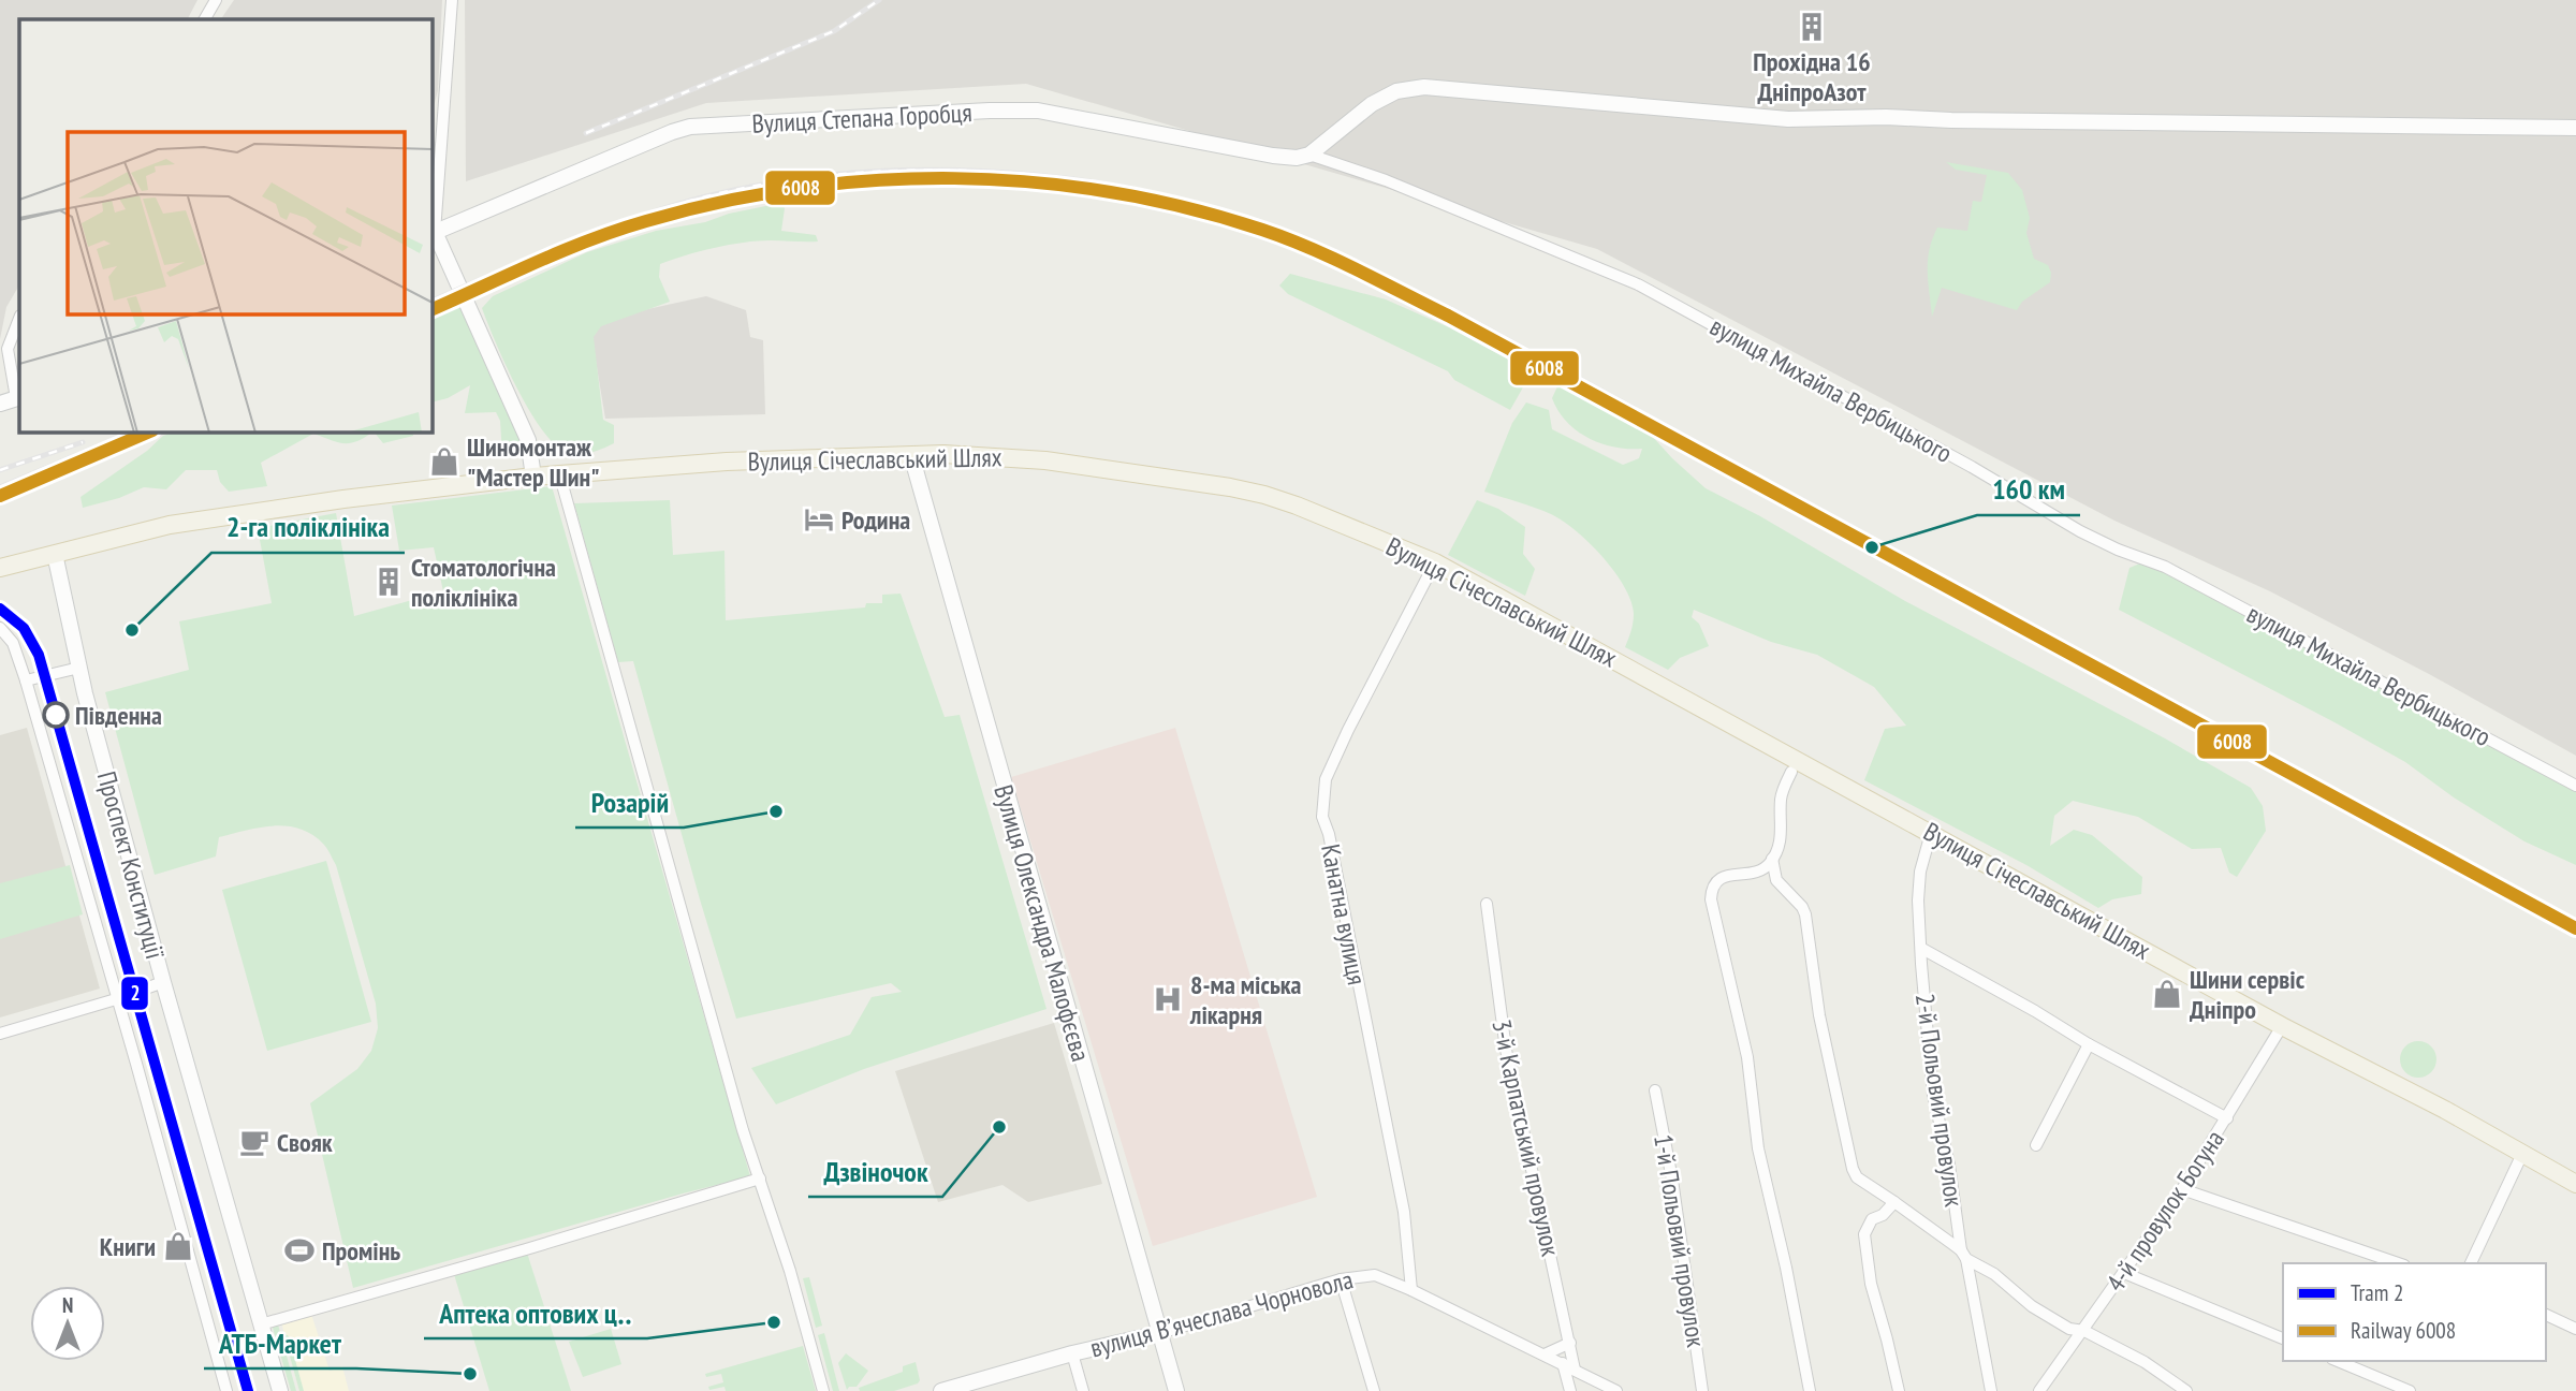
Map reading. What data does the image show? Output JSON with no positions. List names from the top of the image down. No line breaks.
{"streets":{"main road":["Вулиця Січеславський Шлях"],"street":["Вулиця Степана Горобця","вулиця Михайла Вербицького","Проспект Конституції","Канатна вулиця","Вулиця Олександра Малофєєва","2-й Польовий провулок","3-й Карпатський провулок","4-й провулок Богуна","1-й Польовий провулок","вулиця Вʼячеслава Чорновола"]},"crossings":[["Вулиця Степана Горобця","вулиця Михайла Вербицького"],["Вулиця Січеславський Шлях","Проспект Конституції"],["Вулиця Січеславський Шлях","Канатна вулиця"],["Вулиця Січеславський Шлях","Вулиця Олександра Малофєєва"],["Вулиця Січеславський Шлях","2-й Польовий провулок"],["Вулиця Січеславський Шлях","4-й провулок Богуна"],["Канатна вулиця","вулиця Вʼячеслава Чорновола"],["Вулиця Олександра Малофєєва","вулиця Вʼячеслава Чорновола"],["3-й Карпатський провулок","вулиця Вʼячеслава Чорновола"]],"places":{"building":["Прохідна 16 ДніпроАзот","Стоматологічна поліклініка"],"shop":["Шиномонтаж \"Мастер Шин\"","Шини сервіс Дніпро","Книги"],"hotel":["Родина"],"other":["160 км","2-га поліклініка","Південна","Розарій","Дзвіночок","Аптека оптових ц‥","АТБ-Маркет"],"hospital":["8-ма міська лікарня"],"cafe":["Свояк"],"sports":["Промінь"]},"lines":["rail line 6008","tram line 2"],"legend":["Tram 2","Railway 6008"],"north":"top"}
